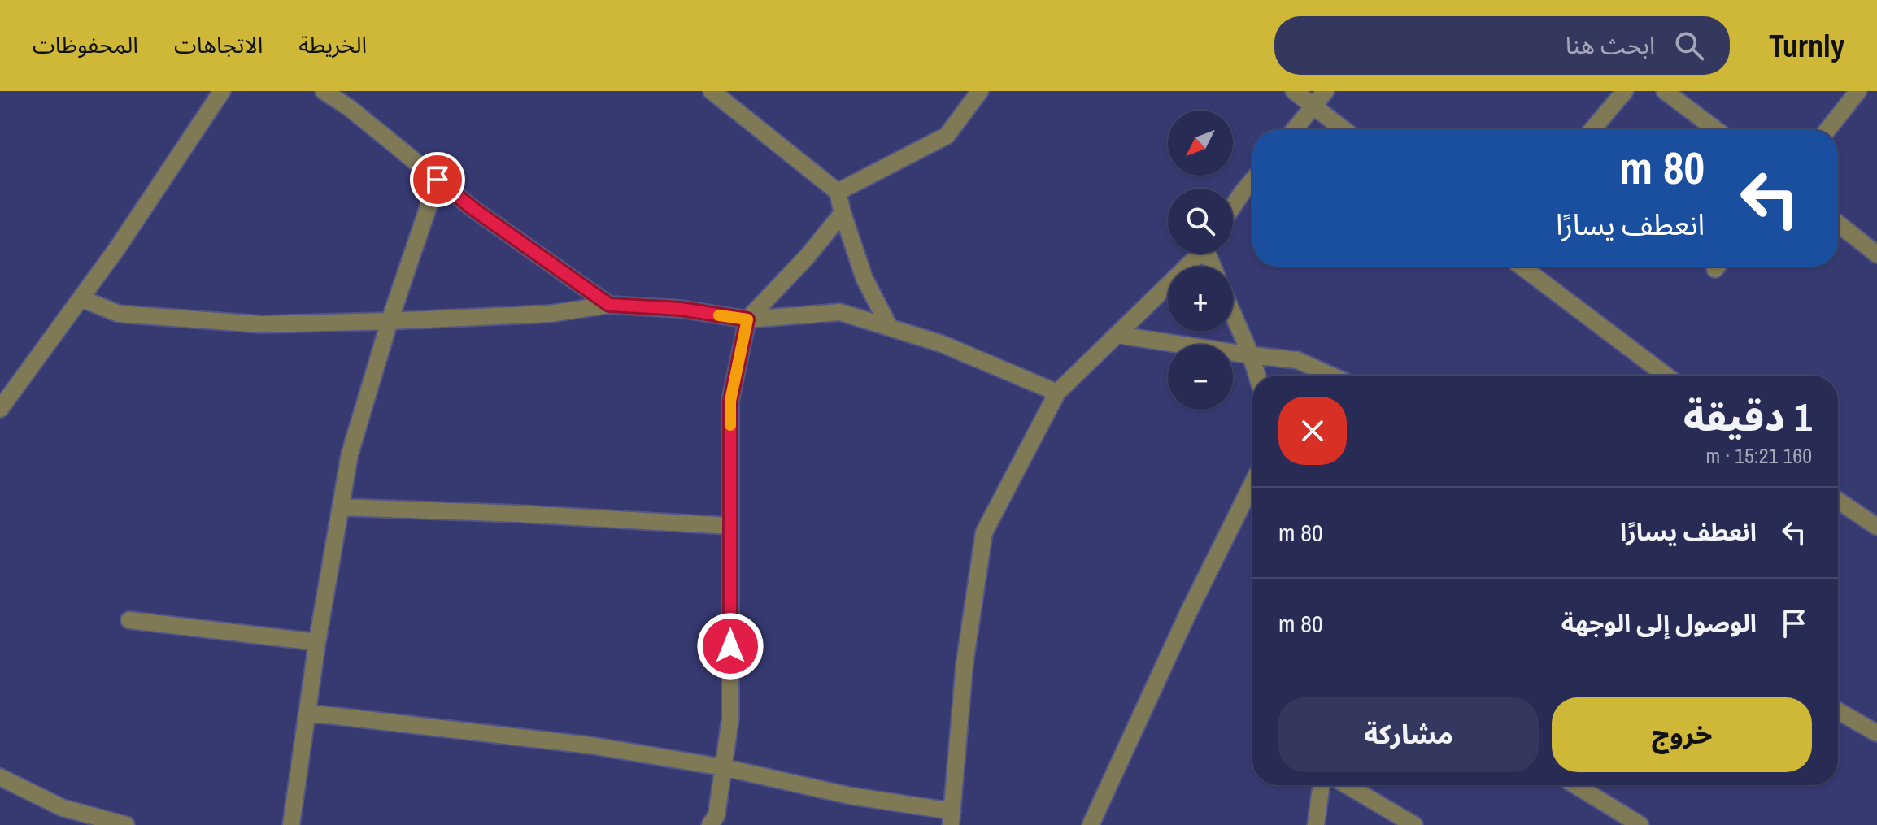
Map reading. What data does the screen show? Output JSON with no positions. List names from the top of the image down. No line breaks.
{"north":"bottom left","page":{"header":"Turnly","search":"ابحث هنا","nav":["الخريطة","الاتجاهات","المحفوظات"],"map_buttons":["+","−"],"turn":["80 m","انعطف يسارًا"],"heading":["1 دقيقة","160 m · 15:21"],"list":[{"name":"انعطف يسارًا","value":"80 m"},{"name":"الوصول إلى الوجهة","value":"80 m"}],"buttons":["خروج","مشاركة"]}}
